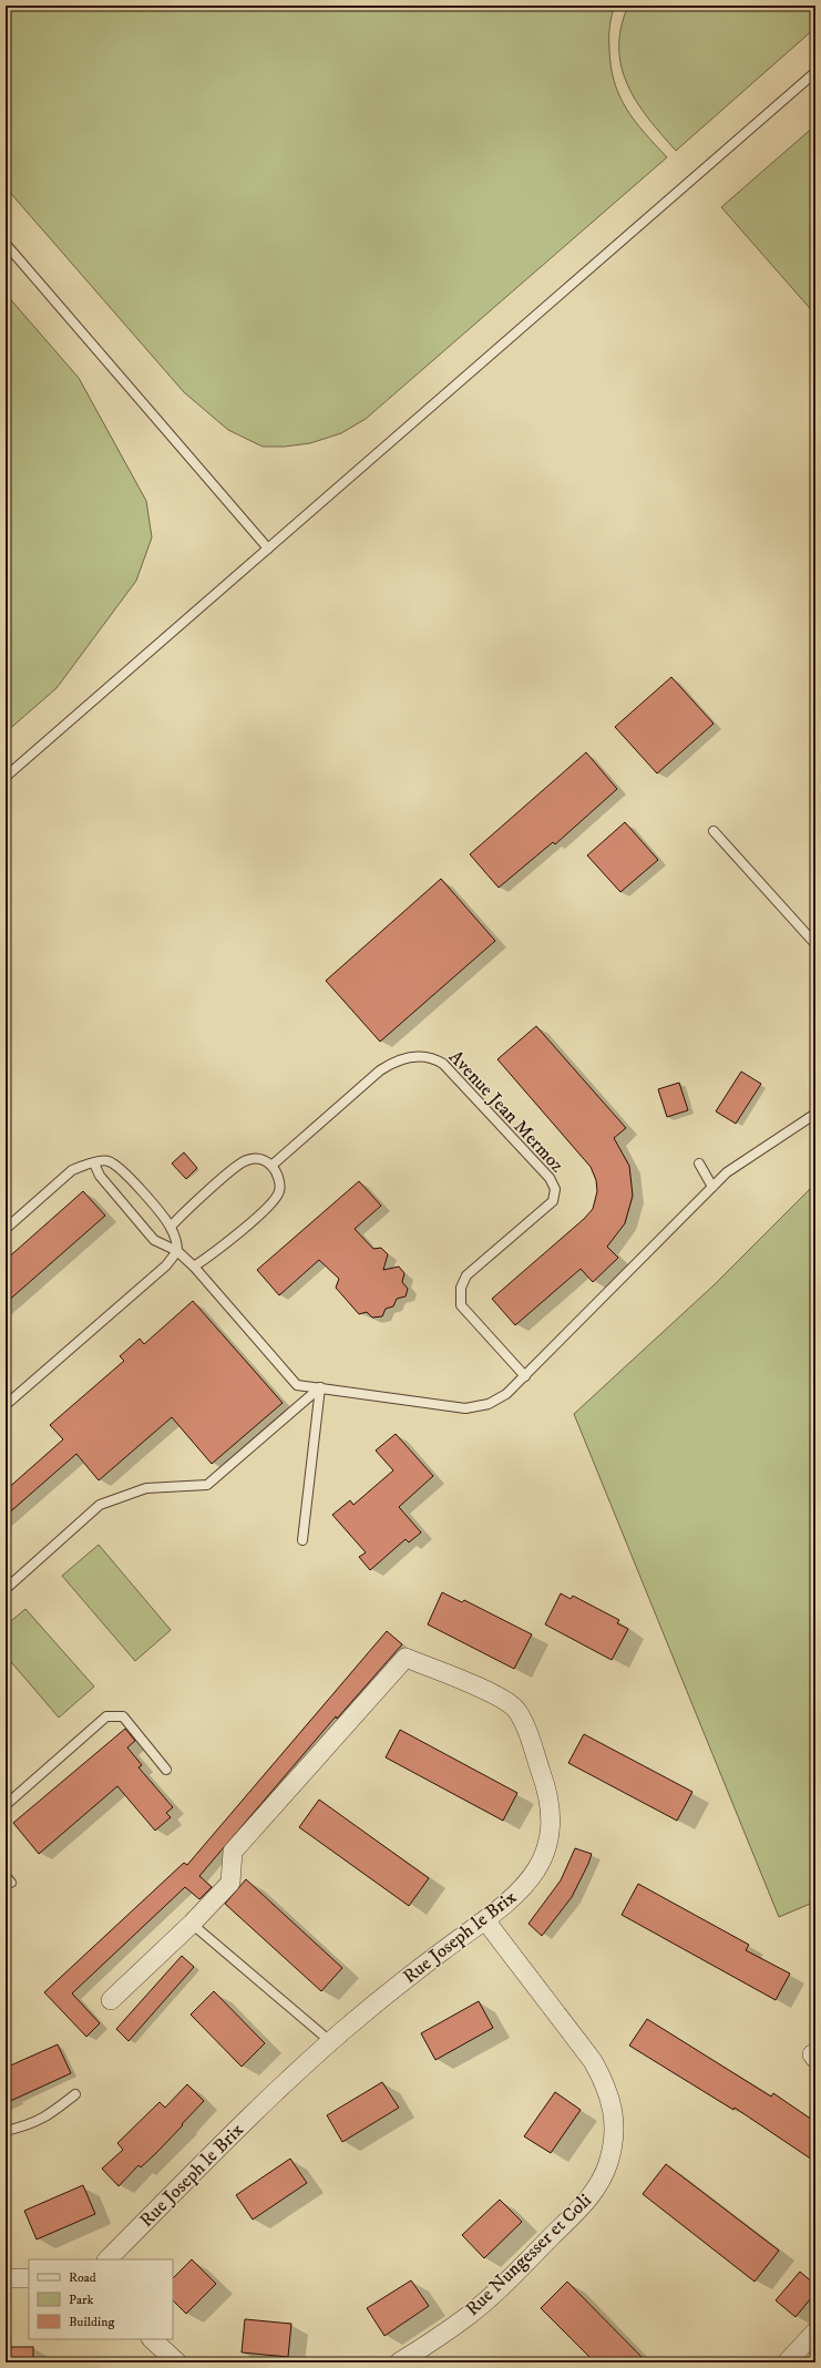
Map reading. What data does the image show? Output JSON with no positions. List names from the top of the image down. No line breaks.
{"streets":{"street":["Rue Joseph le Brix","Rue Nungesser et Coli"],"lane":["Avenue Jean Mermoz"]},"crossings":[["Rue Joseph le Brix","Rue Nungesser et Coli"]],"legend":["Road","Park","Building"]}
